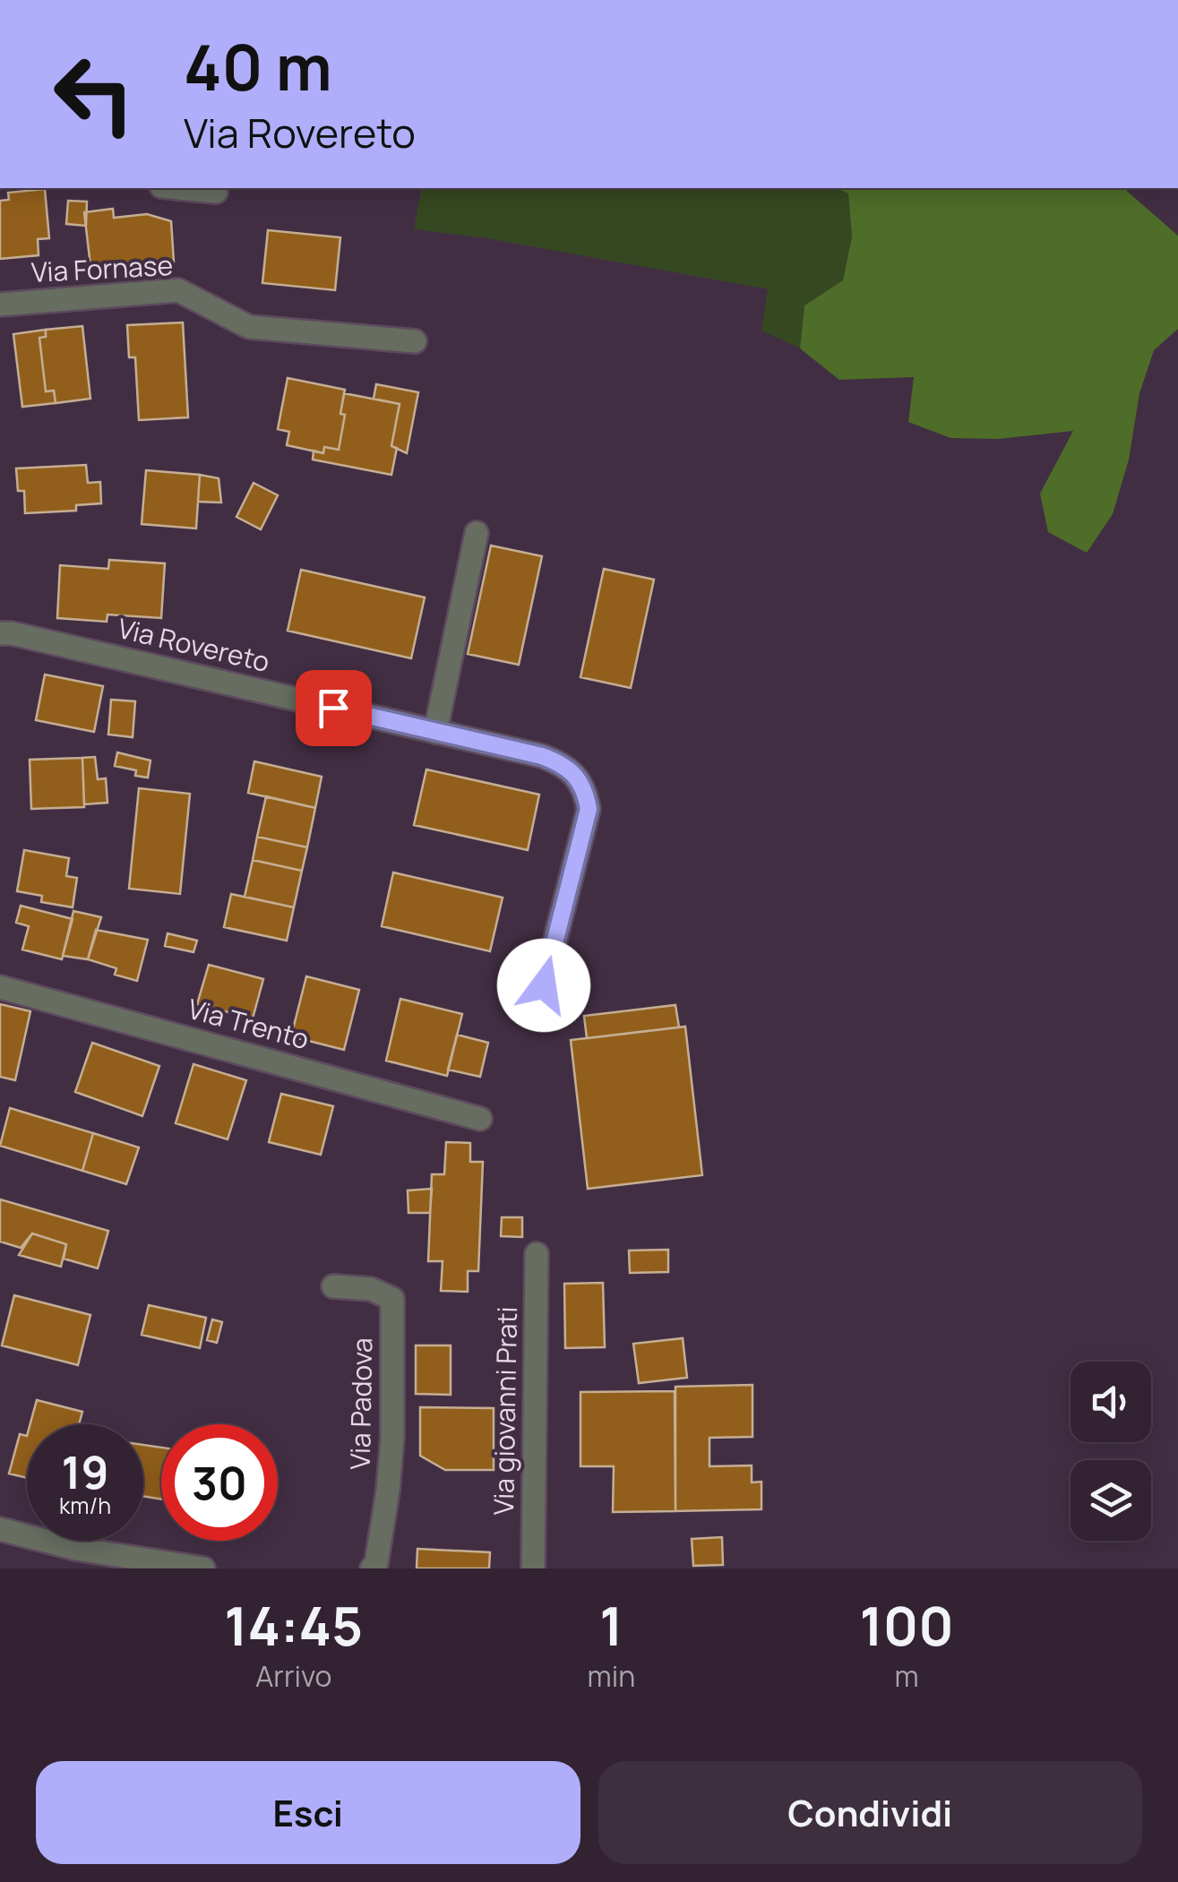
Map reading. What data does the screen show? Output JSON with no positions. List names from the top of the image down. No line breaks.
{"streets":{"street":["Via Fornase","Via Rovereto","Via Trento","Via Padova","Via giovanni Prati"]},"page":{"turn":["40 m","Via Rovereto"],"speed":"19 km/h","limit":"30","eta":["14:45","Arrivo","1","min","100","m"],"buttons":["Esci","Condividi"]}}
